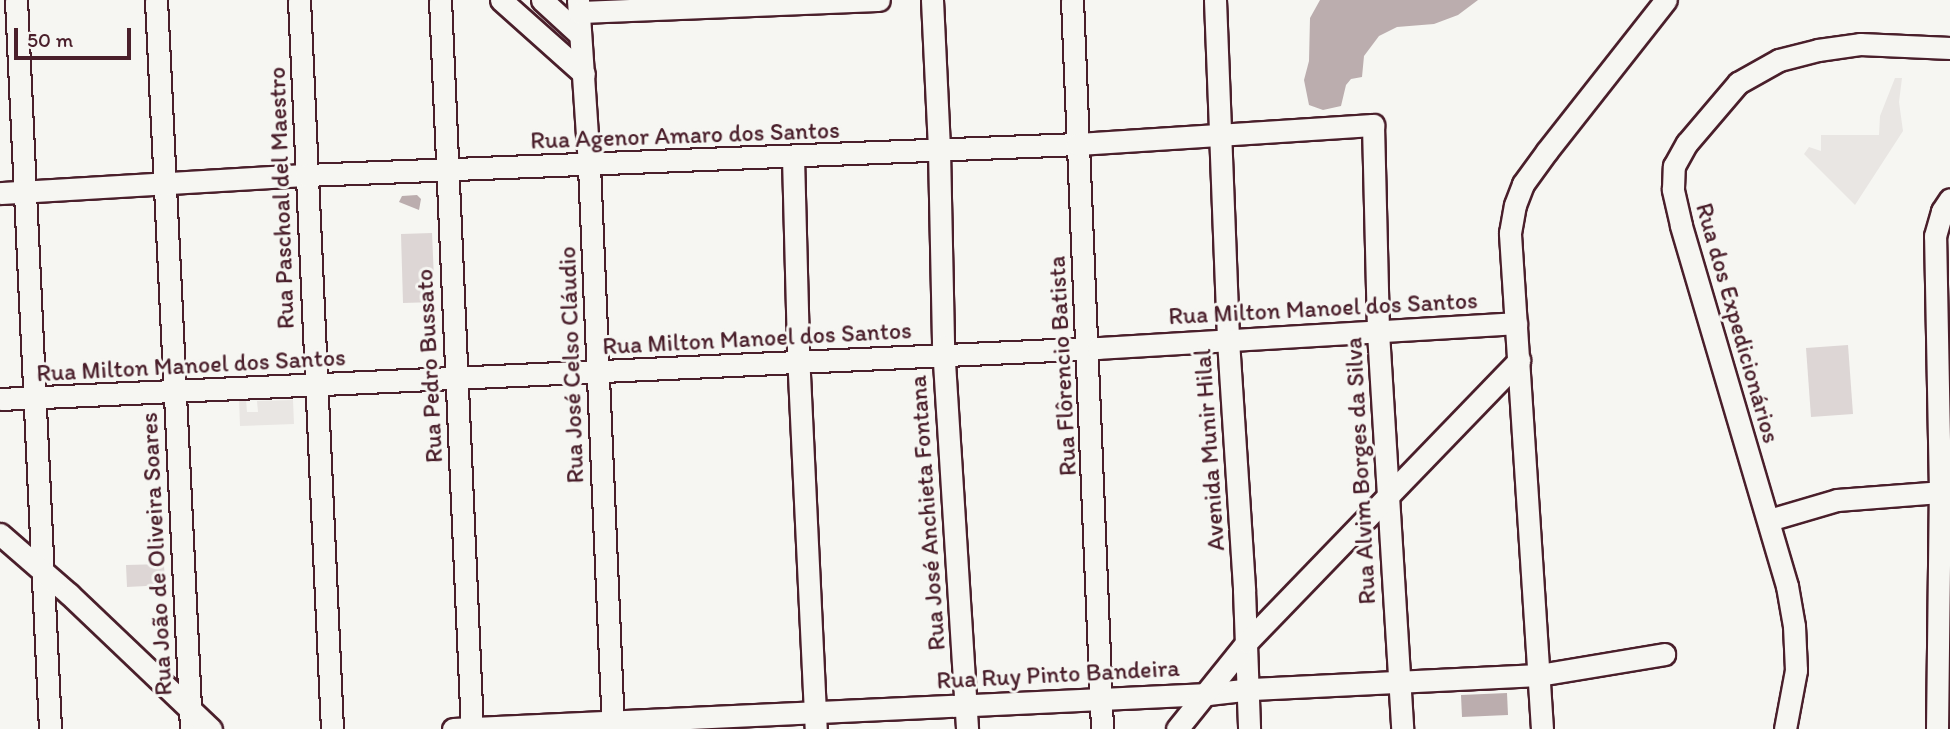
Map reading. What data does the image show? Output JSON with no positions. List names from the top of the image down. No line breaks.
{"streets":{"street":["Rua Agenor Amaro dos Santos","Rua Paschoal del Maestro","Rua Milton Manoel dos Santos","Rua dos Expedicionários","Rua José Celso Cláudio","Rua Pedro Bussato","Rua Flôrencio Batista","Avenida Munir Hilal","Rua Alvim Borges da Silva","Rua José Anchieta Fontana","Rua João de Oliveira Soares","Rua Ruy Pinto Bandeira"]},"crossings":[["Rua Agenor Amaro dos Santos","Rua Paschoal del Maestro"],["Rua Agenor Amaro dos Santos","Rua José Celso Cláudio"],["Rua Agenor Amaro dos Santos","Rua Pedro Bussato"],["Rua Agenor Amaro dos Santos","Rua Flôrencio Batista"],["Rua Agenor Amaro dos Santos","Avenida Munir Hilal"],["Rua Agenor Amaro dos Santos","Rua Alvim Borges da Silva"],["Rua Agenor Amaro dos Santos","Rua José Anchieta Fontana"],["Rua Agenor Amaro dos Santos","Rua João de Oliveira Soares"],["Rua Paschoal del Maestro","Rua Milton Manoel dos Santos"],["Rua Milton Manoel dos Santos","Rua José Celso Cláudio"],["Rua Milton Manoel dos Santos","Rua Pedro Bussato"],["Rua Milton Manoel dos Santos","Rua Flôrencio Batista"],["Rua Milton Manoel dos Santos","Avenida Munir Hilal"],["Rua Milton Manoel dos Santos","Rua Alvim Borges da Silva"],["Rua Milton Manoel dos Santos","Rua José Anchieta Fontana"],["Rua Milton Manoel dos Santos","Rua João de Oliveira Soares"],["Rua José Celso Cláudio","Rua Ruy Pinto Bandeira"],["Rua Pedro Bussato","Rua Ruy Pinto Bandeira"],["Rua Flôrencio Batista","Rua Ruy Pinto Bandeira"],["Avenida Munir Hilal","Rua Ruy Pinto Bandeira"],["Rua Alvim Borges da Silva","Rua Ruy Pinto Bandeira"],["Rua José Anchieta Fontana","Rua Ruy Pinto Bandeira"]],"scale_bar":"50 m"}
